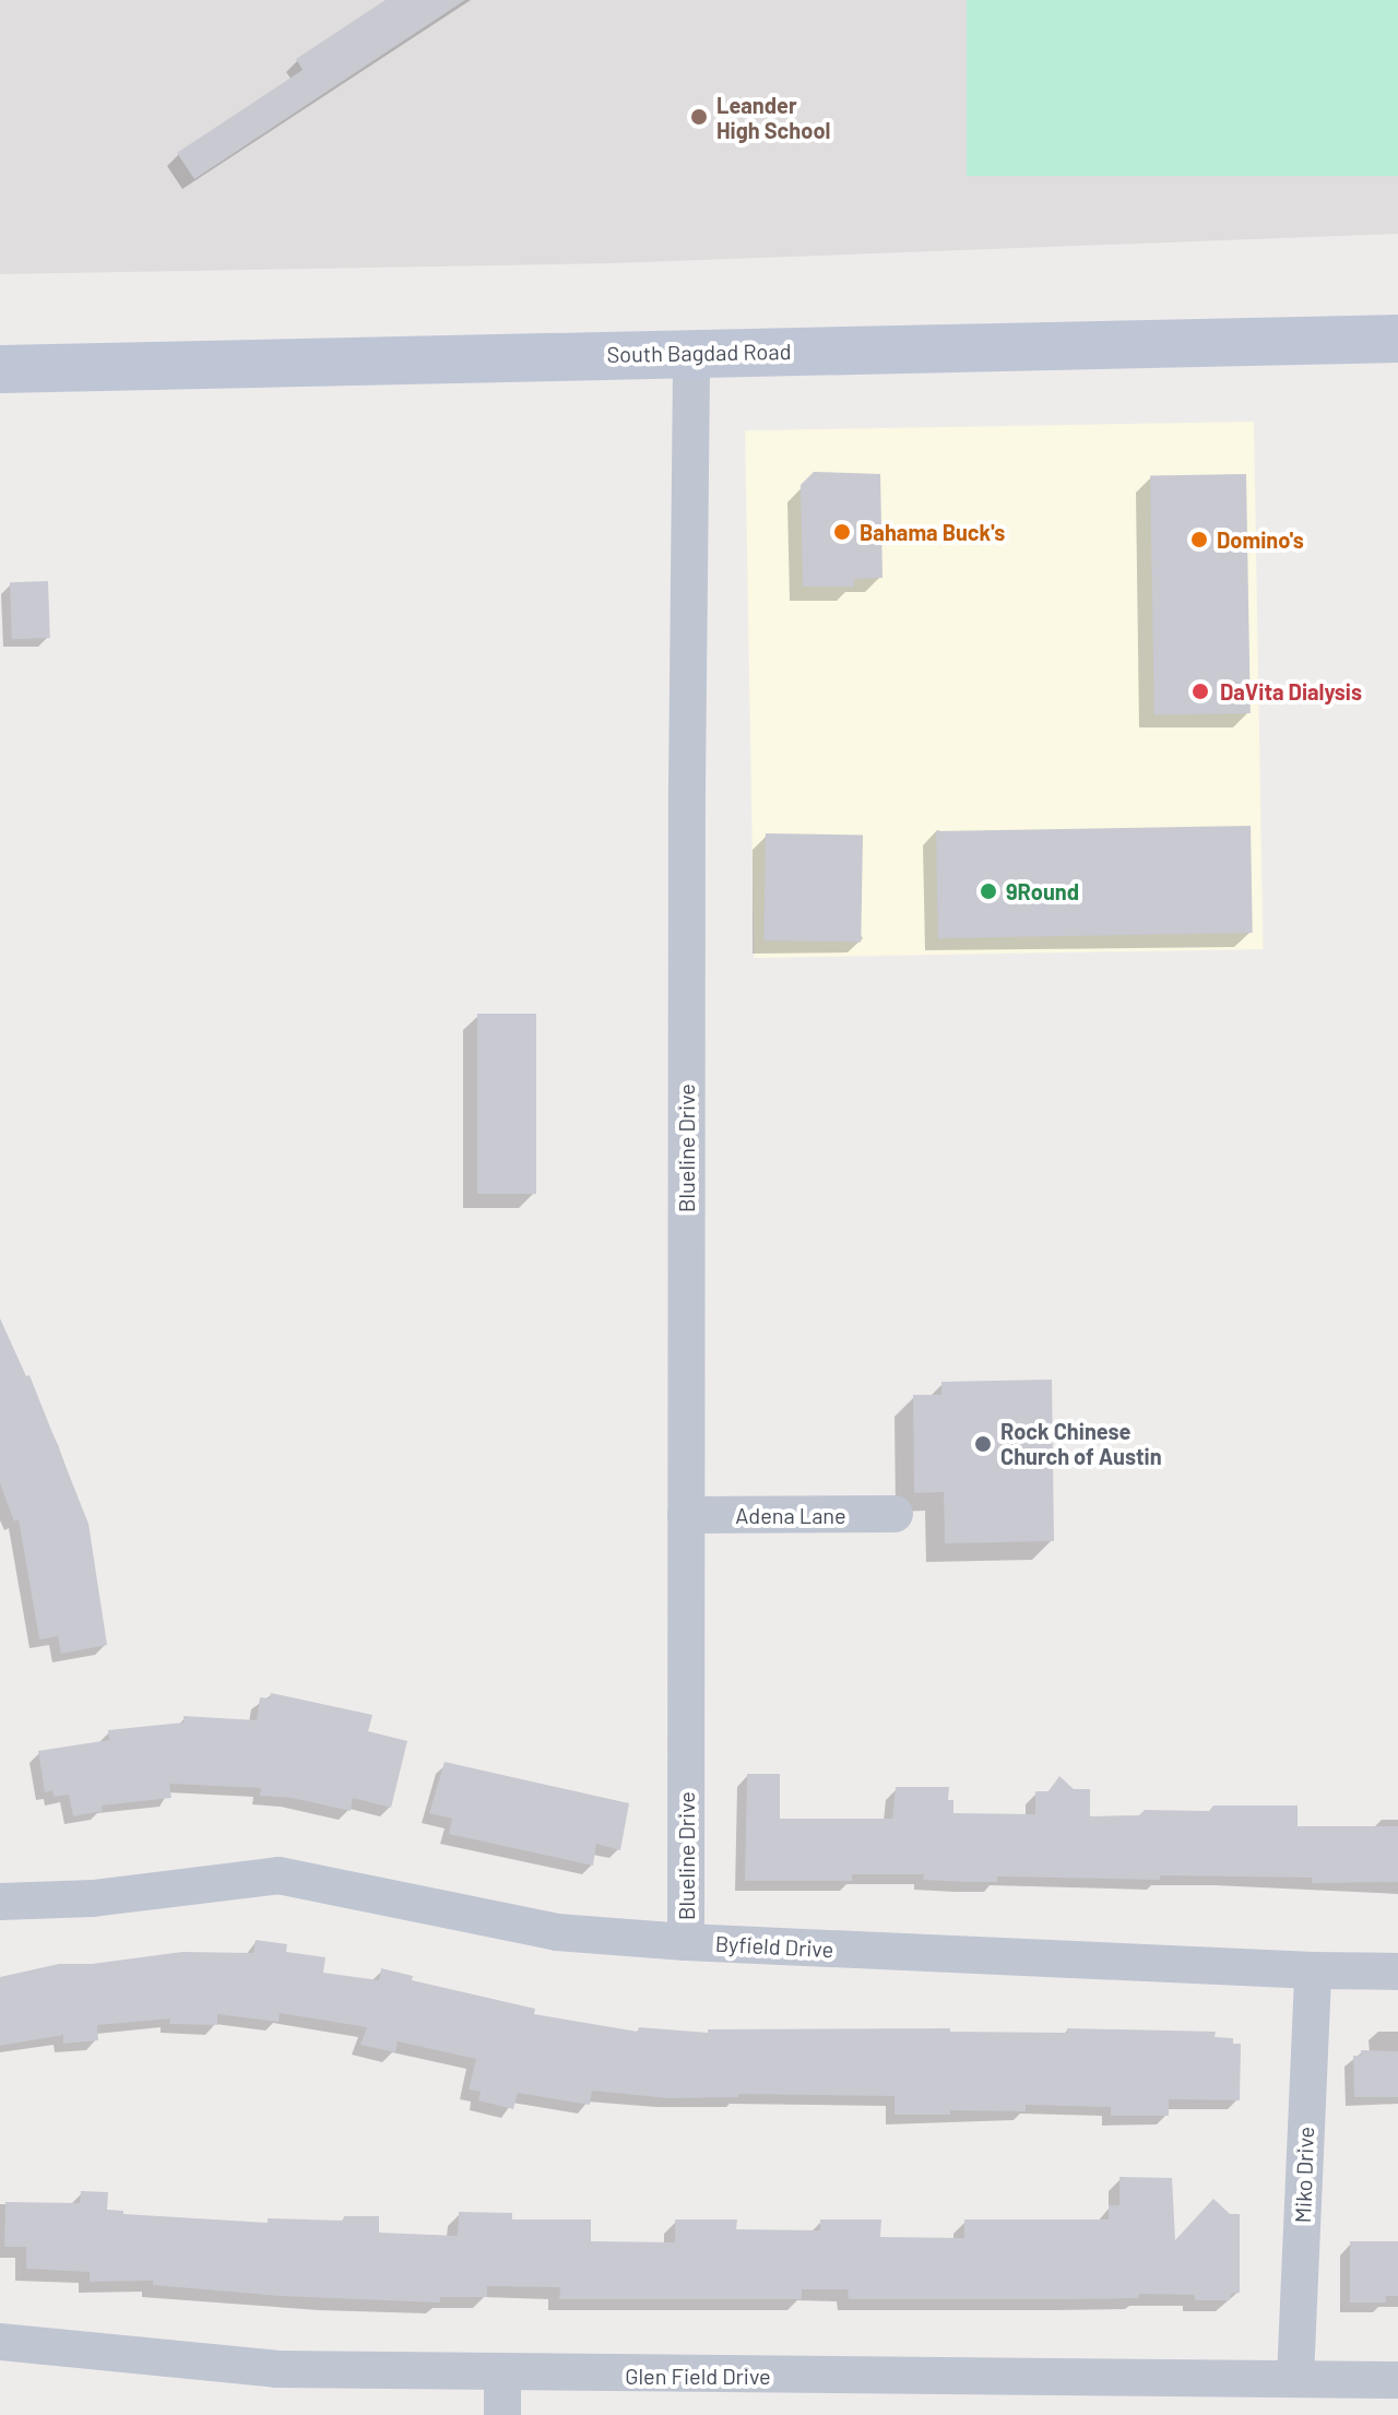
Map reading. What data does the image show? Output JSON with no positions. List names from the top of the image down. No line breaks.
{"streets":{"main road":["South Bagdad Road"],"street":["Blueline Drive","Adena Lane","Byfield Drive","Miko Drive","Glen Field Drive"]},"crossings":[["South Bagdad Road","Blueline Drive"],["Blueline Drive","Adena Lane"],["Blueline Drive","Byfield Drive"],["Byfield Drive","Miko Drive"],["Miko Drive","Glen Field Drive"]],"places":["Leander High School","Bahama Buck's","Domino's","DaVita Dialysis","9Round","Rock Chinese Church of Austin"]}
